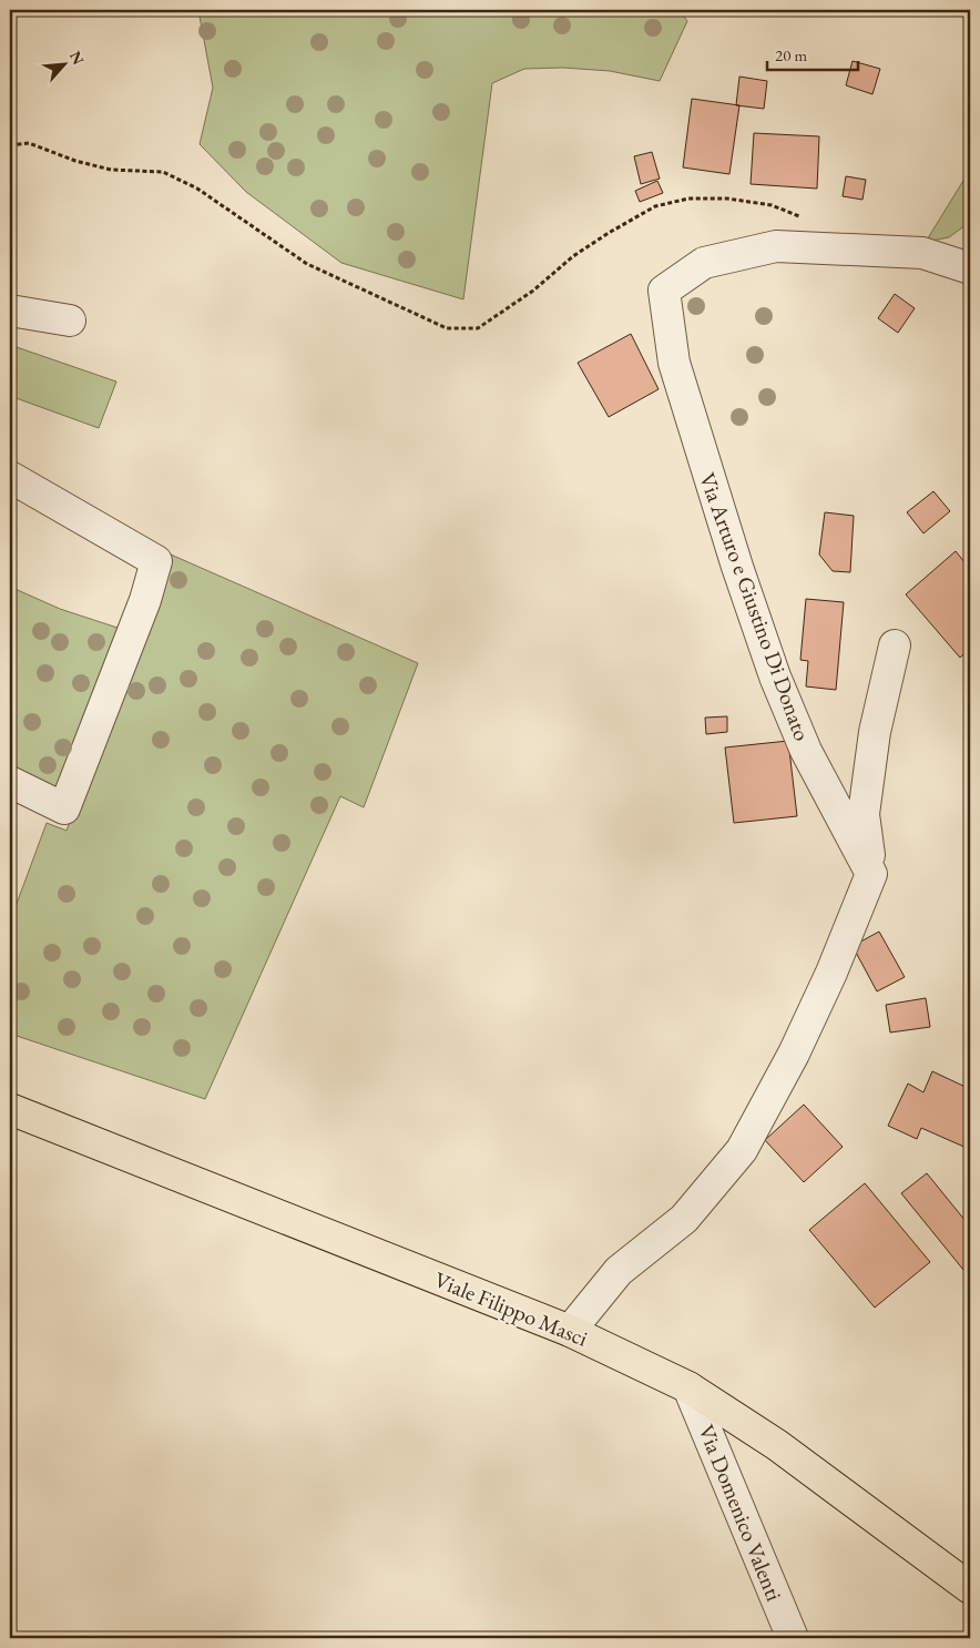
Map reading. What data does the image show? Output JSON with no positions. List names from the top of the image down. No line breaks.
{"streets":{"main road":["Viale Filippo Masci"],"street":["Via Arturo e Giustino Di Donato","Via Domenico Valenti"]},"crossings":[["Viale Filippo Masci","Via Domenico Valenti"]],"scale_bar":"20 m","north":"top right"}
